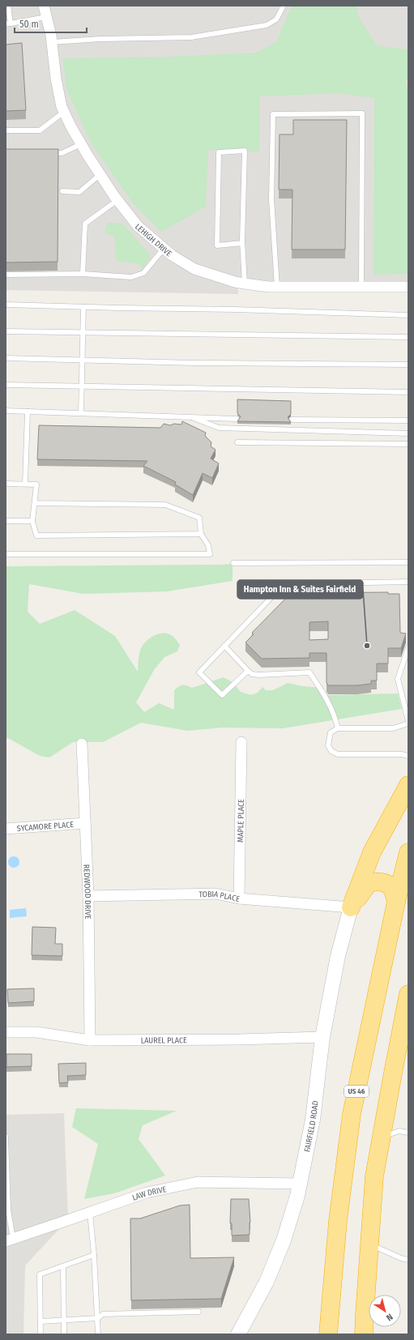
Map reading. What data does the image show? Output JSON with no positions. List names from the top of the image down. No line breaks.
{"streets":{"highway":["US 46"],"street":["LEHIGH DRIVE","MAPLE PLACE","SYCAMORE PLACE","REDWOOD DRIVE","TOBIA PLACE","LAUREL PLACE","FAIRFIELD ROAD","LAW DRIVE"]},"crossings":[["MAPLE PLACE","TOBIA PLACE"],["SYCAMORE PLACE","REDWOOD DRIVE"],["REDWOOD DRIVE","TOBIA PLACE"],["REDWOOD DRIVE","LAUREL PLACE"],["TOBIA PLACE","FAIRFIELD ROAD"],["LAUREL PLACE","FAIRFIELD ROAD"],["FAIRFIELD ROAD","LAW DRIVE"]],"places":["Hampton Inn & Suites Fairfield"],"scale_bar":"50 m","north":"bottom right"}
